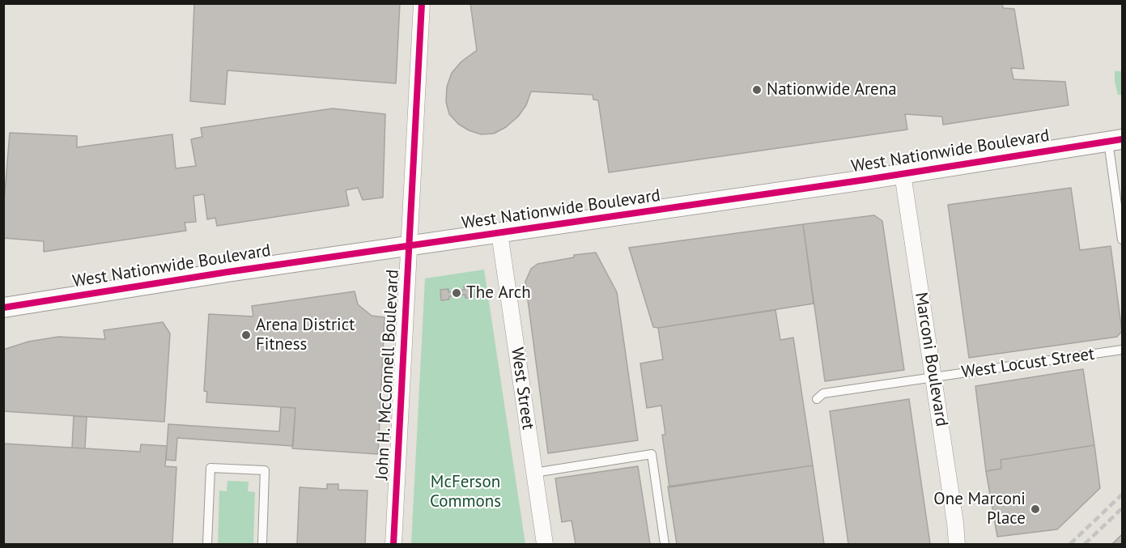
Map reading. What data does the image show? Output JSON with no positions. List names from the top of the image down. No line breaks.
{"streets":{"street":["West Nationwide Boulevard","Marconi Boulevard","John H. McConnell Boulevard","West Street"],"lane":["West Locust Street"]},"crossings":[["West Nationwide Boulevard","Marconi Boulevard"],["West Nationwide Boulevard","John H. McConnell Boulevard"],["West Nationwide Boulevard","West Street"],["Marconi Boulevard","West Locust Street"]],"parks":["McFerson Commons"],"places":["Nationwide Arena","The Arch","Arena District Fitness","One Marconi Place"]}
